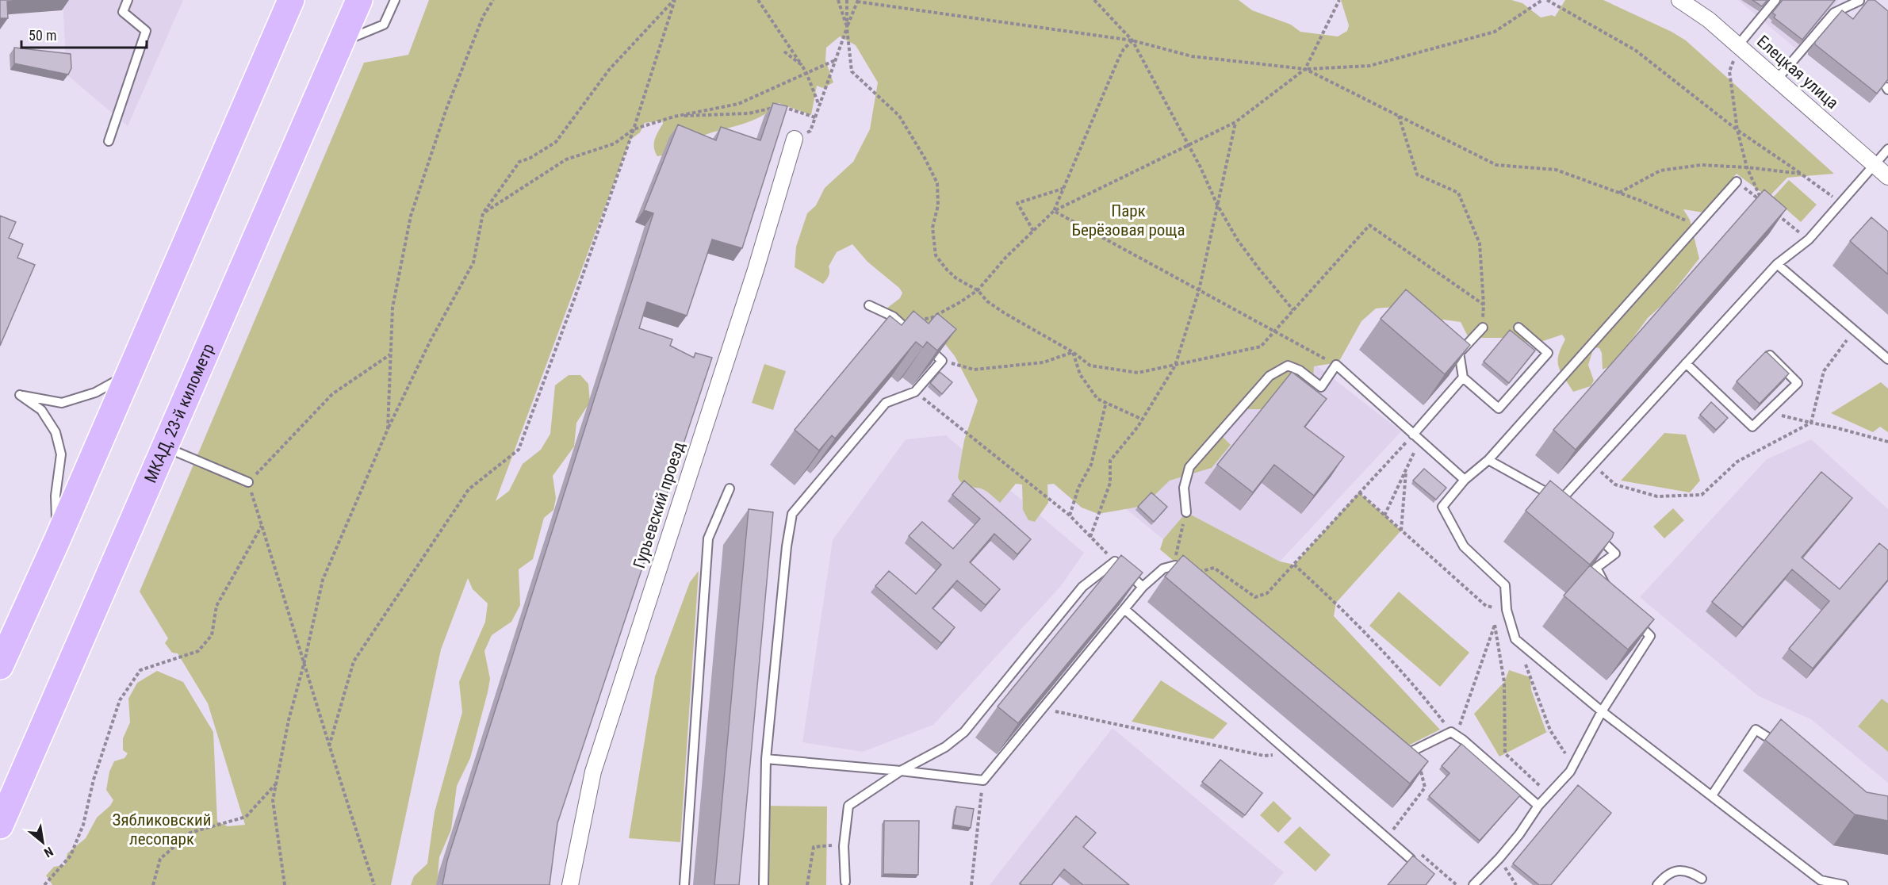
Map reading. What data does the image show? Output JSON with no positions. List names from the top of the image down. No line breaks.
{"streets":{"highway":["МКАД, 23-й километр"],"street":["Елецкая улица","Гурьевский проезд"]},"parks":["Парк Берёзовая роща","Зябликовский лесопарк"],"scale_bar":"50 m","north":"bottom right"}
